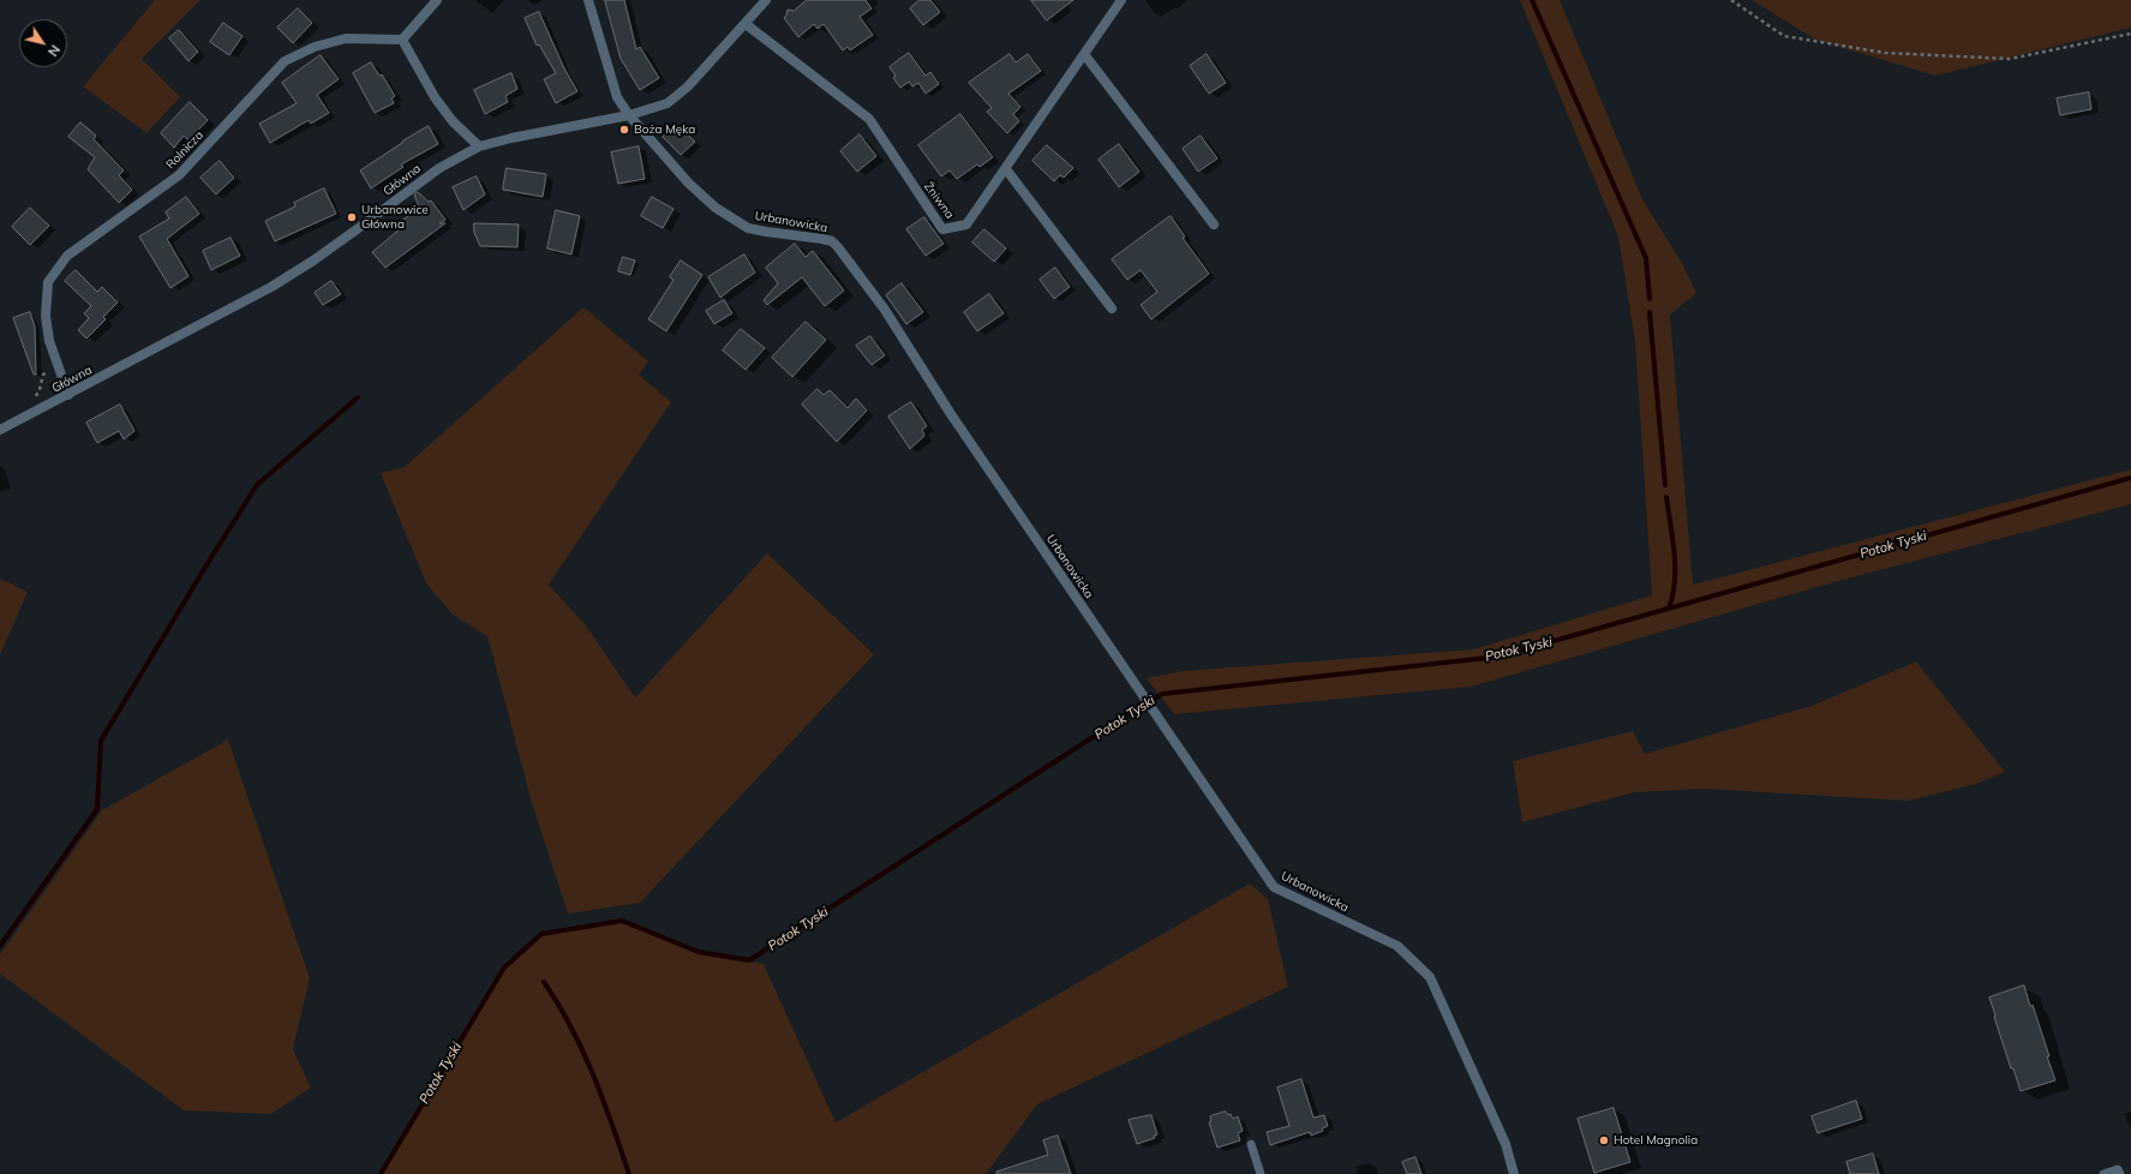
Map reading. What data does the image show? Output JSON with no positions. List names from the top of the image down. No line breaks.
{"streets":{"street":["Rolnicza","Główna","Żniwna","Urbanowicka"]},"crossings":[["Rolnicza","Główna"],["Główna","Żniwna"],["Główna","Urbanowicka"]],"water":["Potok Tyski"],"places":["Boża Męka","Urbanowice Główna","Hotel Magnolia"],"north":"bottom right"}
